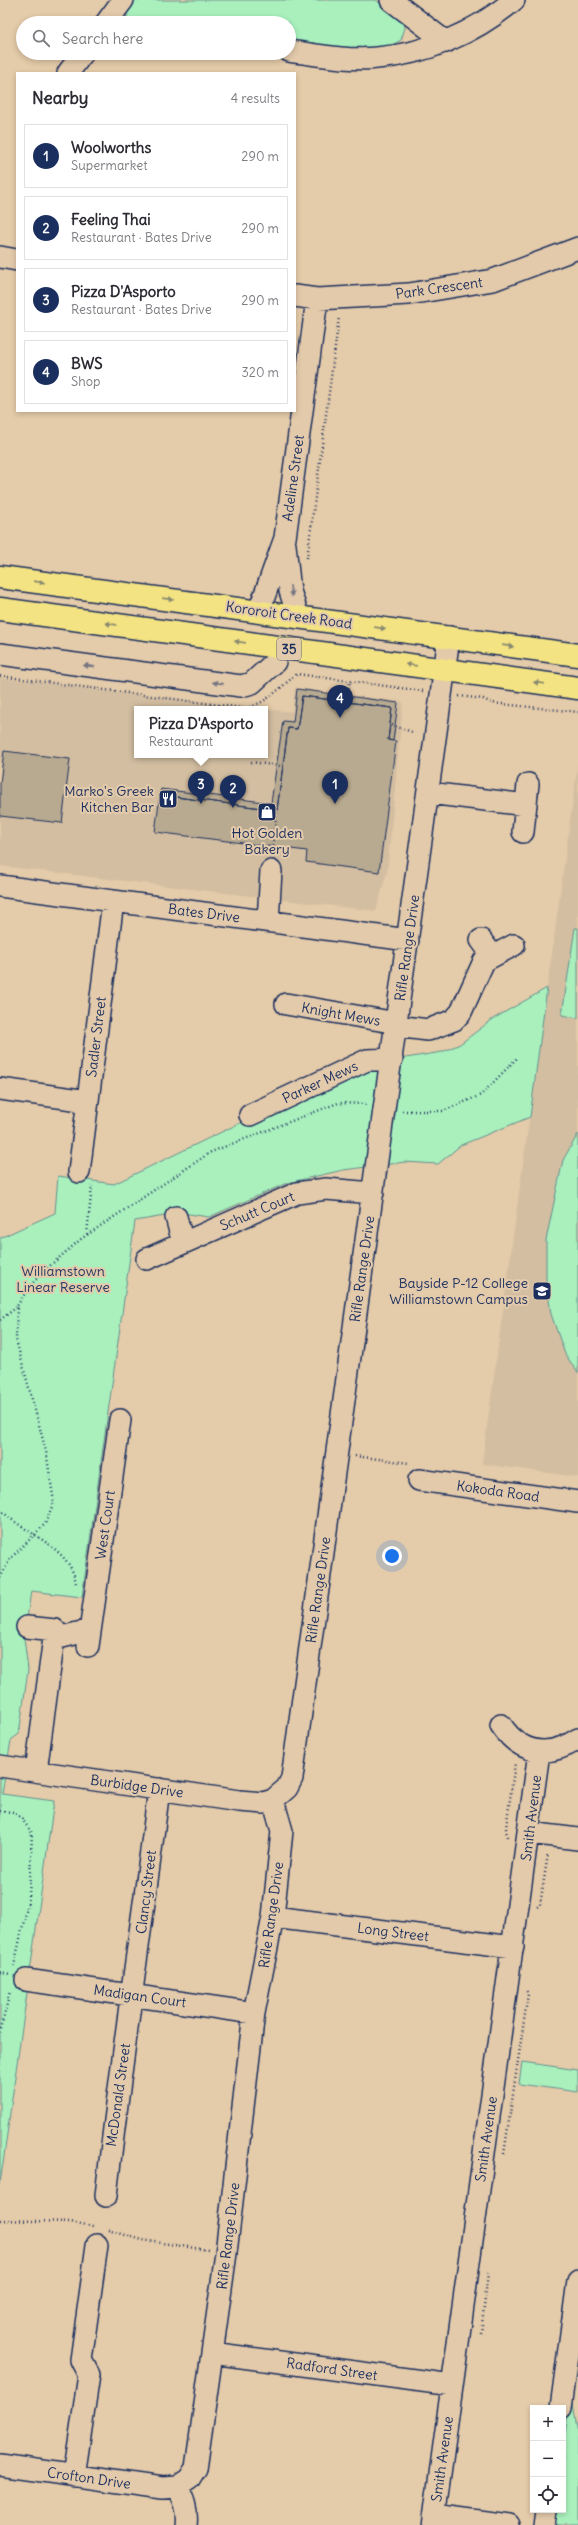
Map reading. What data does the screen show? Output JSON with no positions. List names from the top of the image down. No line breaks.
{"streets":{"main road":["Kororoit Creek Road","35"],"street":["Park Crescent","Adeline Street","Bates Drive","Rifle Range Drive","Knight Mews","Sadler Street","Parker Mews","Schutt Court","Kokoda Road","West Court","Burbidge Drive","Smith Avenue","Clancy Street","Long Street","Madigan Court","McDonald Street","Radford Street","Crofton Drive"]},"crossings":[["Park Crescent","Adeline Street"],["Adeline Street","Kororoit Creek Road"],["Kororoit Creek Road","Rifle Range Drive"],["35","Rifle Range Drive"],["Bates Drive","Rifle Range Drive"],["Bates Drive","Sadler Street"],["Rifle Range Drive","Knight Mews"],["Rifle Range Drive","Parker Mews"],["Rifle Range Drive","Schutt Court"],["Rifle Range Drive","Burbidge Drive"],["Rifle Range Drive","Long Street"],["Rifle Range Drive","Madigan Court"],["Rifle Range Drive","Radford Street"],["Rifle Range Drive","Crofton Drive"],["Burbidge Drive","Clancy Street"],["Smith Avenue","Long Street"],["Smith Avenue","Radford Street"],["Clancy Street","Madigan Court"],["Clancy Street","McDonald Street"],["Madigan Court","McDonald Street"]],"parks":["Williamstown Linear Reserve"],"places":{"restaurant":["Marko's Greek Kitchen Bar"],"shop":["Hot Golden Bakery"],"school or university":["Bayside P-12 College Williamstown Campus"]},"page":{"search":"Search here","heading":["Nearby","4 results"],"list":[{"mark":"1","name":"Woolworths","note":"Supermarket","value":"290 m"},{"mark":"2","name":"Feeling Thai","note":"Restaurant · Bates Drive","value":"290 m"},{"mark":"3","name":"Pizza D'Asporto","note":"Restaurant · Bates Drive","value":"290 m"},{"mark":"4","name":"BWS","note":"Shop","value":"320 m"}],"pins":["4","1","3","2"],"popup":["Pizza D'Asporto","Restaurant"],"map_buttons":["+","−"]}}
